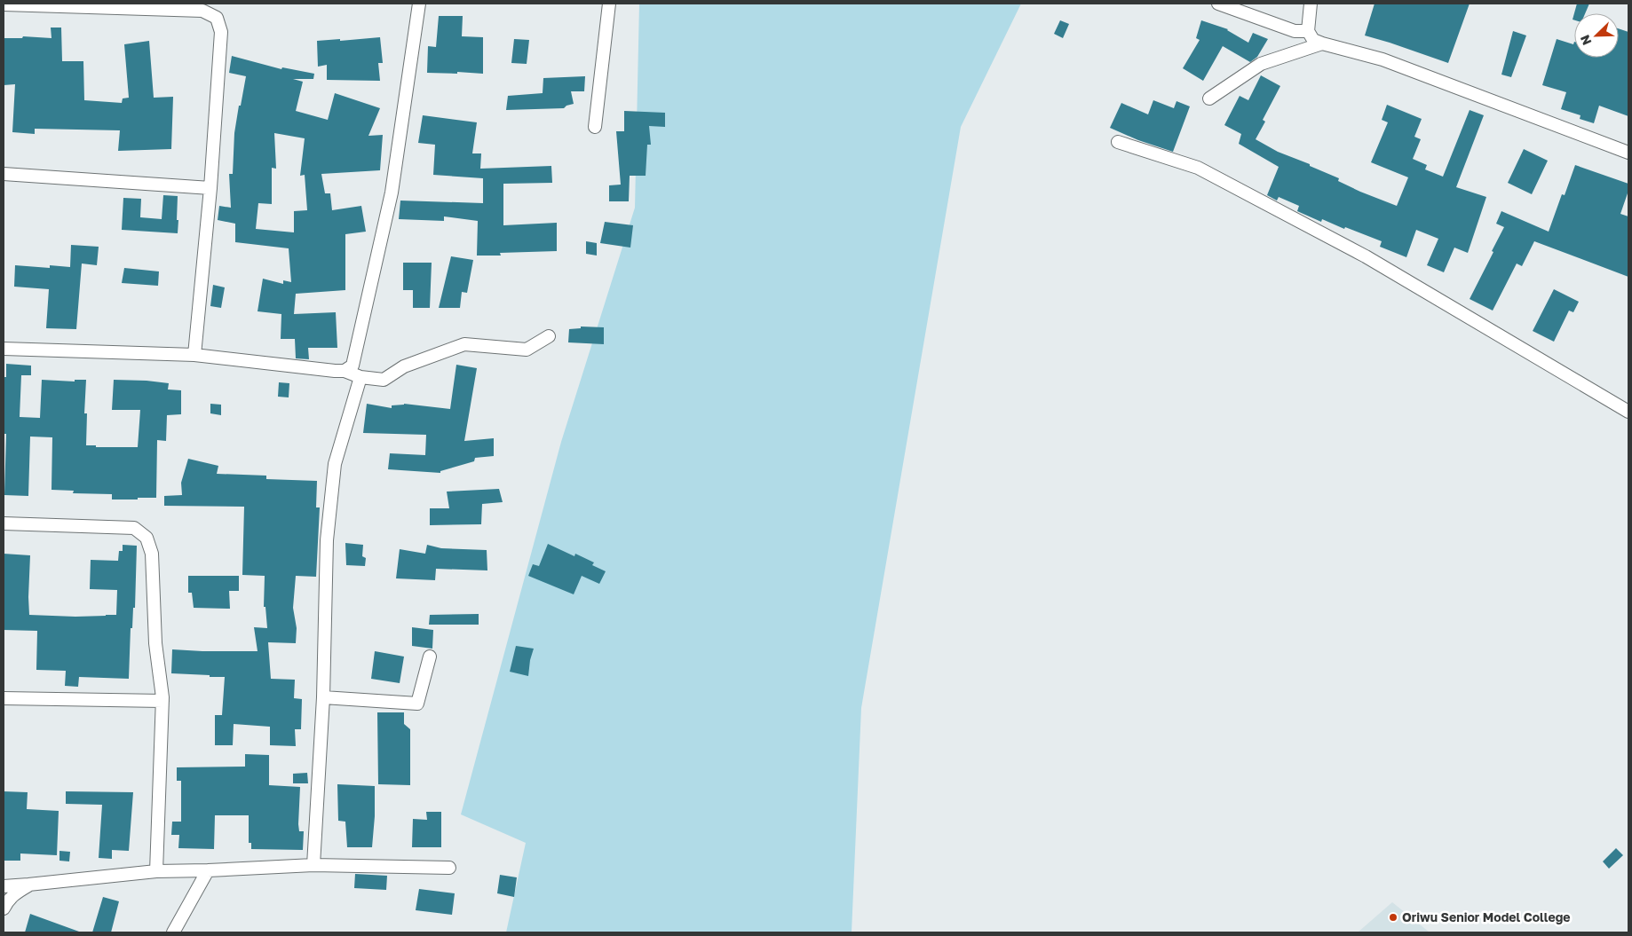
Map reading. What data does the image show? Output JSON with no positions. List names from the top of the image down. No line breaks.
{"places":["Oriwu Senior Model College"],"north":"bottom left"}
